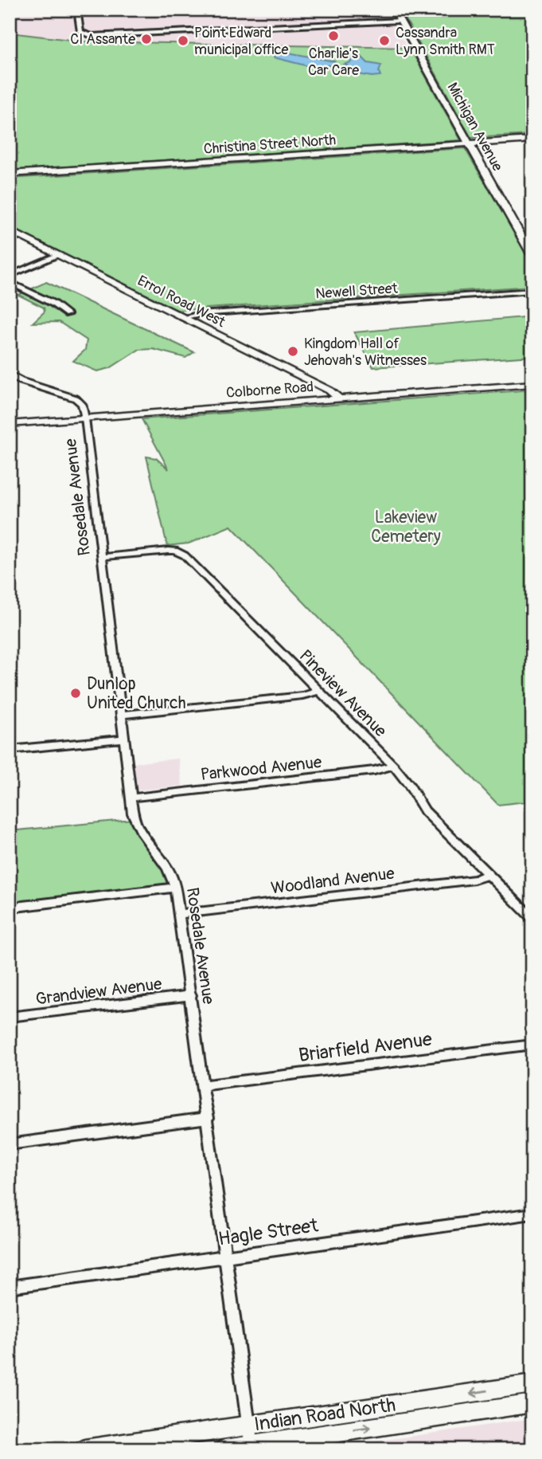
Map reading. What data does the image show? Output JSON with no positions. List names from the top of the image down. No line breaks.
{"streets":{"main road":["Michigan Avenue","Christina Street North","Indian Road North"],"street":["Newell Street","Errol Road West","Colborne Road","Rosedale Avenue","Pineview Avenue","Parkwood Avenue","Woodland Avenue","Grandview Avenue","Briarfield Avenue","Hagle Street"]},"crossings":[["Michigan Avenue","Christina Street North"],["Newell Street","Errol Road West"],["Errol Road West","Colborne Road"],["Colborne Road","Rosedale Avenue"],["Rosedale Avenue","Pineview Avenue"],["Rosedale Avenue","Parkwood Avenue"],["Rosedale Avenue","Woodland Avenue"],["Rosedale Avenue","Grandview Avenue"],["Rosedale Avenue","Briarfield Avenue"],["Rosedale Avenue","Hagle Street"],["Rosedale Avenue","Indian Road North"],["Pineview Avenue","Parkwood Avenue"],["Pineview Avenue","Woodland Avenue"]],"parks":["Lakeview Cemetery"],"places":["Charlie's Car Care","CI Assante","Point Edward municipal office","Cassandra Lynn Smith RMT","Kingdom Hall of Jehovah's Witnesses","Dunlop United Church"]}
